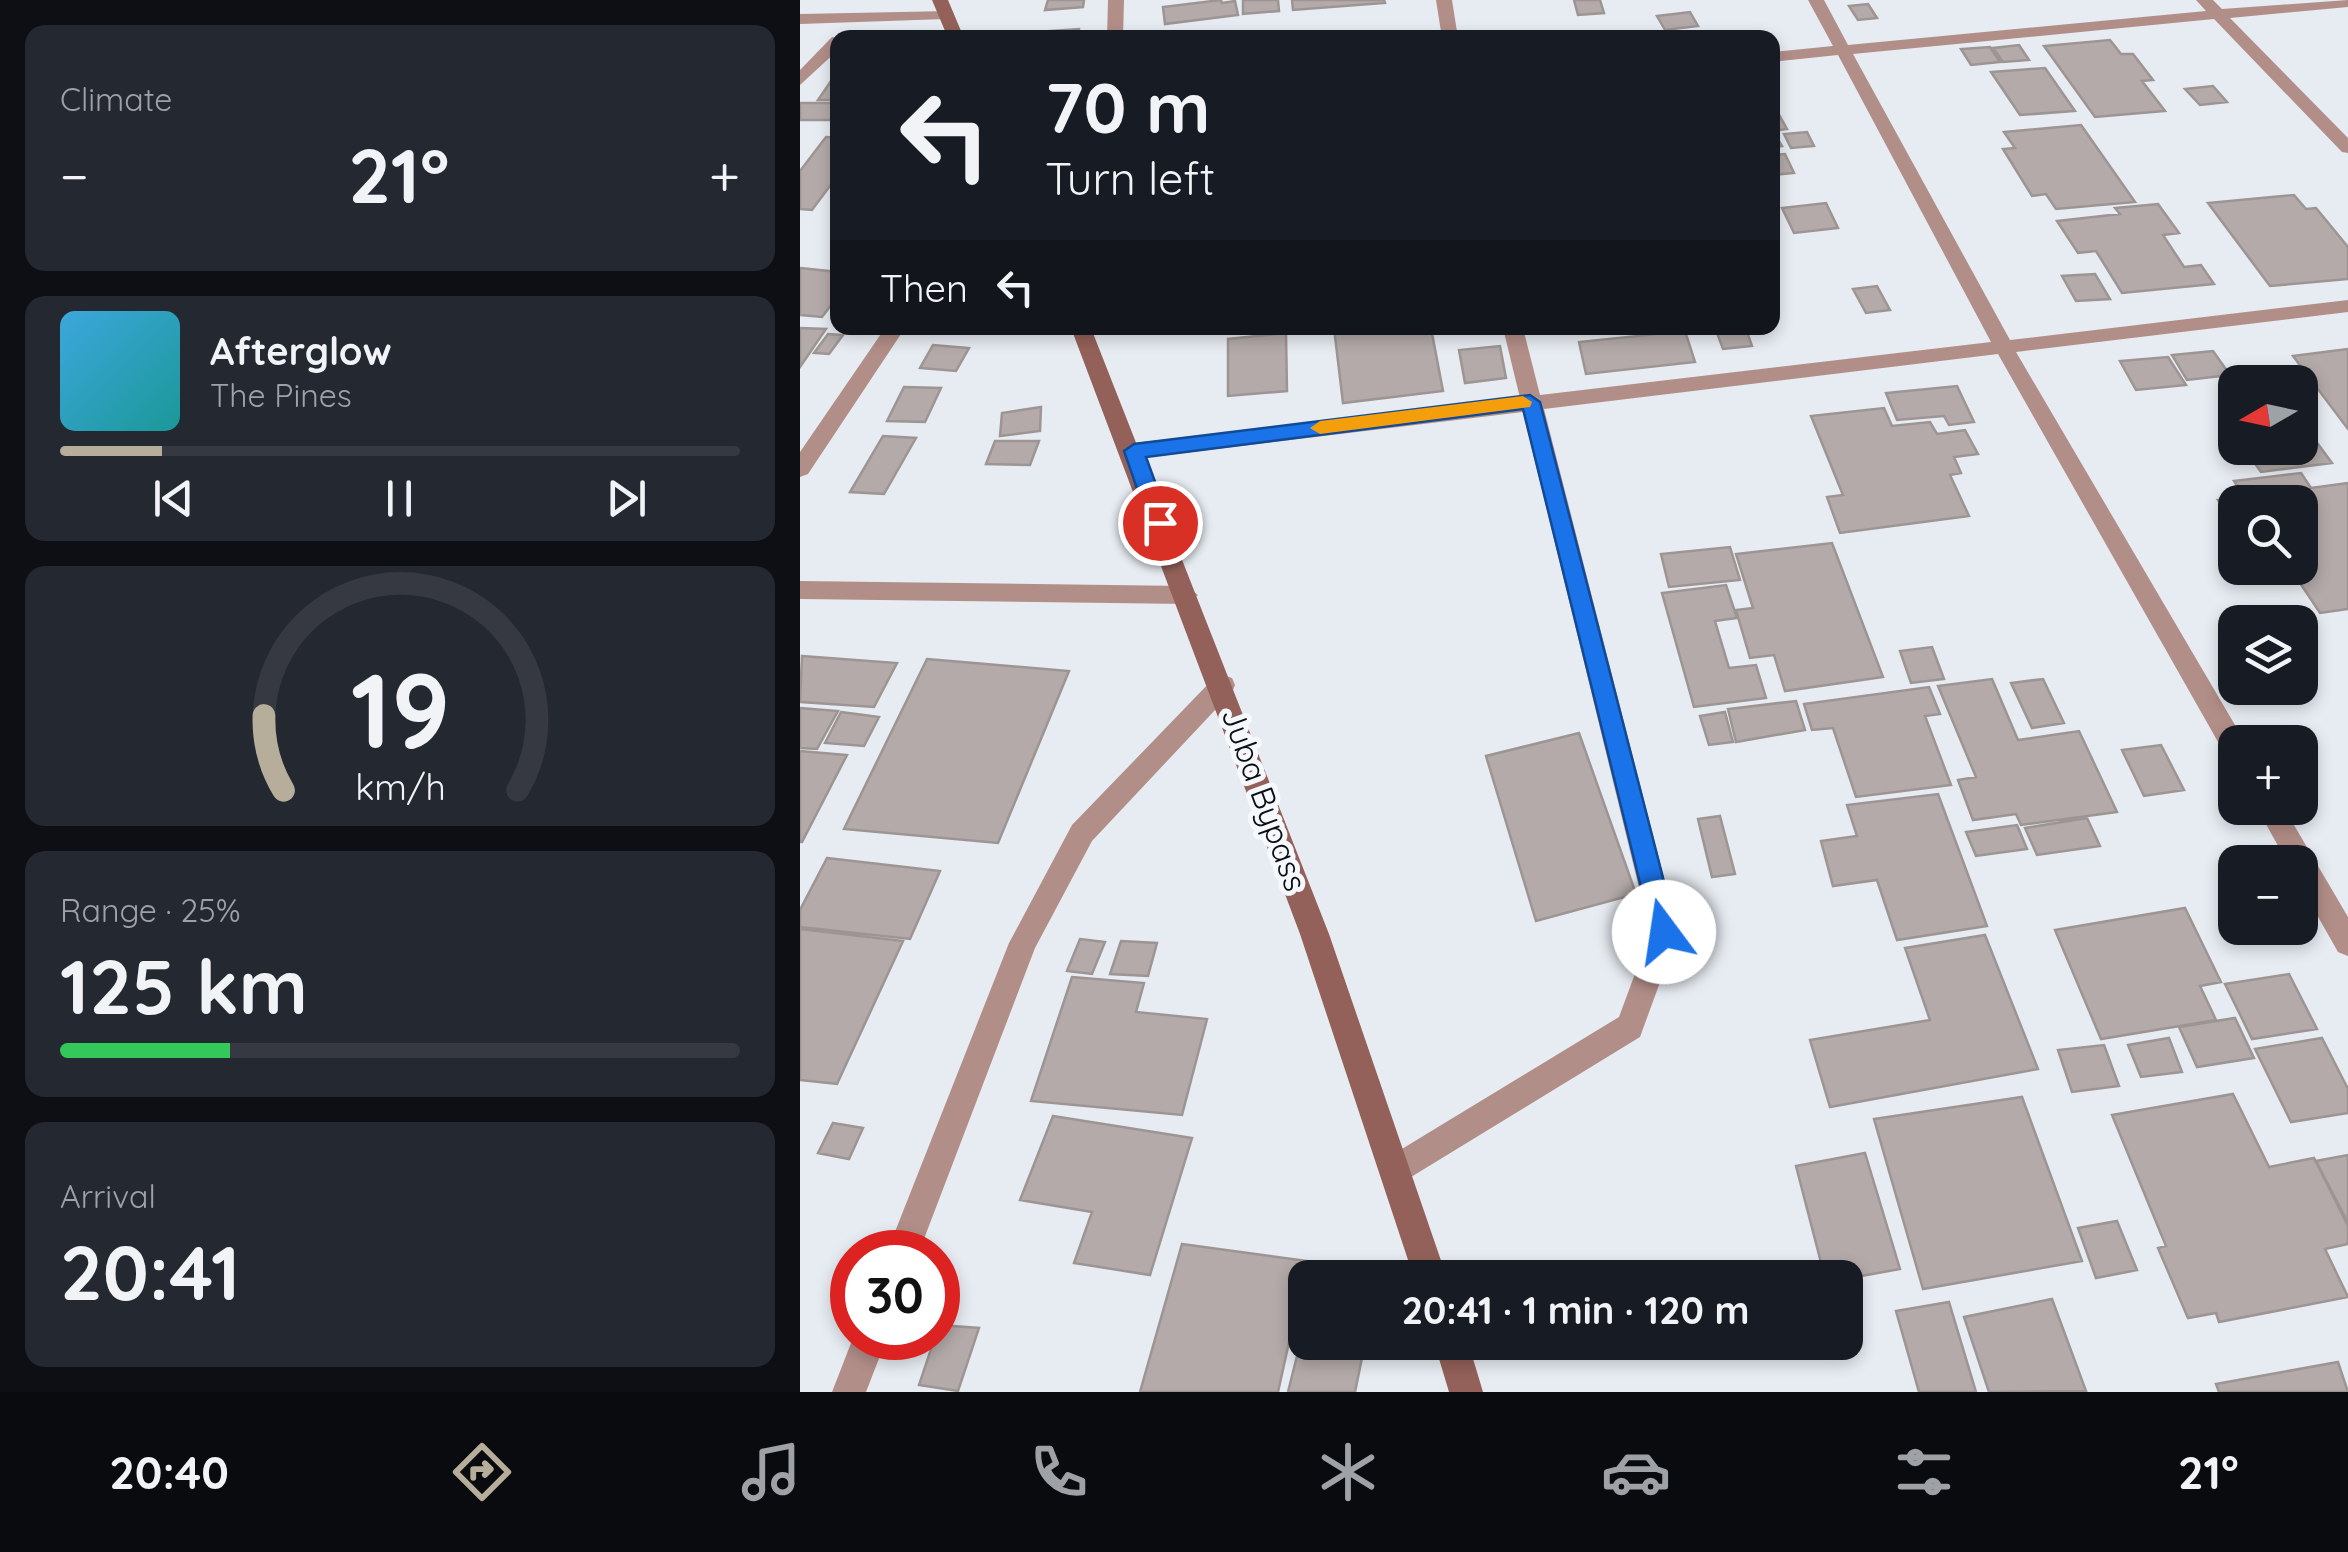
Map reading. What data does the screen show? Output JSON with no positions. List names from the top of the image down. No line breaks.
{"streets":{"main road":["Juba Bypass"]},"north":"left","page":{"tile":["Climate",["Range · 25%","125 km"],["Arrival","20:41"]],"turn":["70 m","Turn left"],"heat":["−","21°","+"],"then":"Then","song":["Afterglow","The Pines"],"map_buttons":["+","−"],"limit":"30","trip":"20:41 · 1 min · 120 m","tabs":["20:40","21°"],"gauge":["19","km/h"]}}
